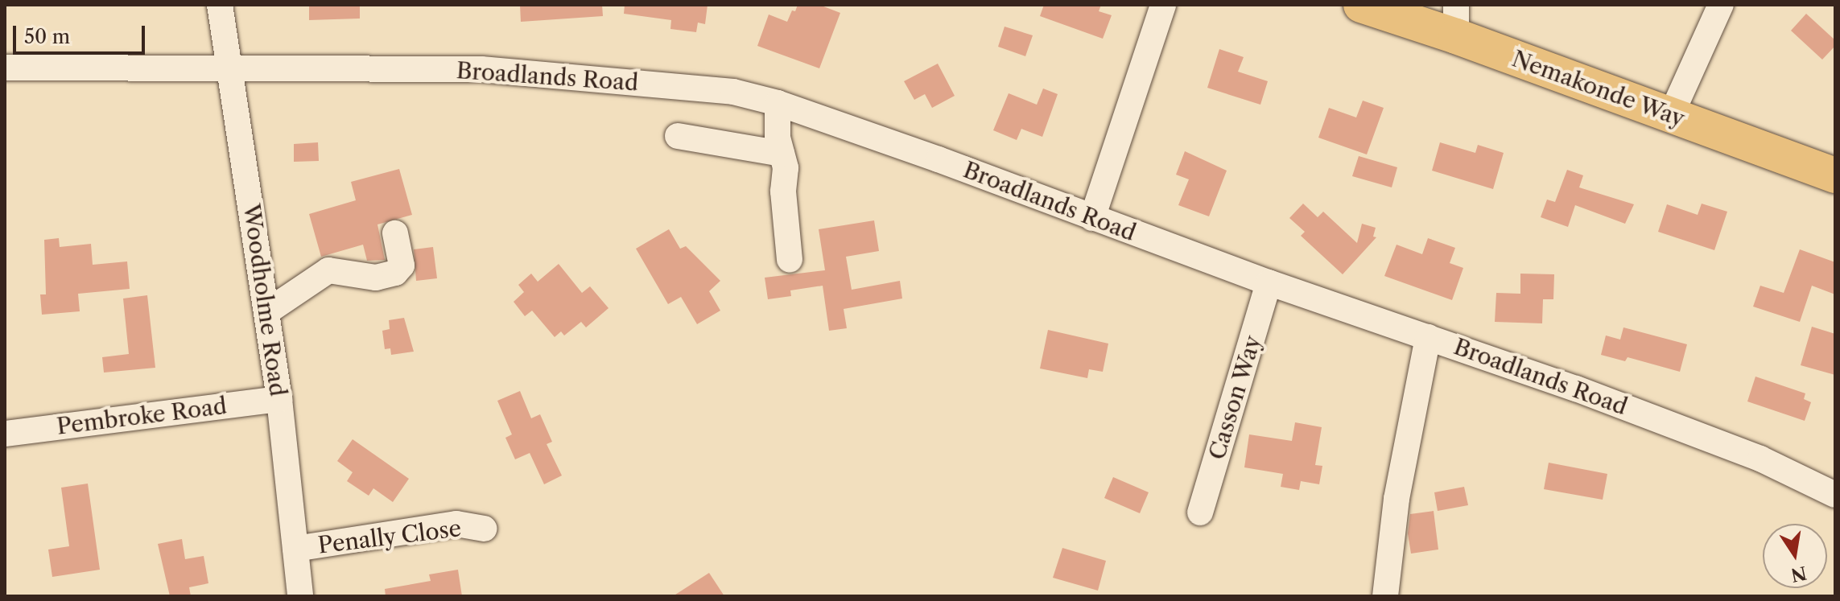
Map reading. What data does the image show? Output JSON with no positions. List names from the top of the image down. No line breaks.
{"streets":{"highway":["Nemakonde Way"],"street":["Broadlands Road","Woodholme Road","Casson Way","Pembroke Road","Penally Close"]},"crossings":[["Broadlands Road","Woodholme Road"],["Broadlands Road","Casson Way"],["Woodholme Road","Pembroke Road"],["Woodholme Road","Penally Close"]],"scale_bar":"50 m","north":"bottom"}
